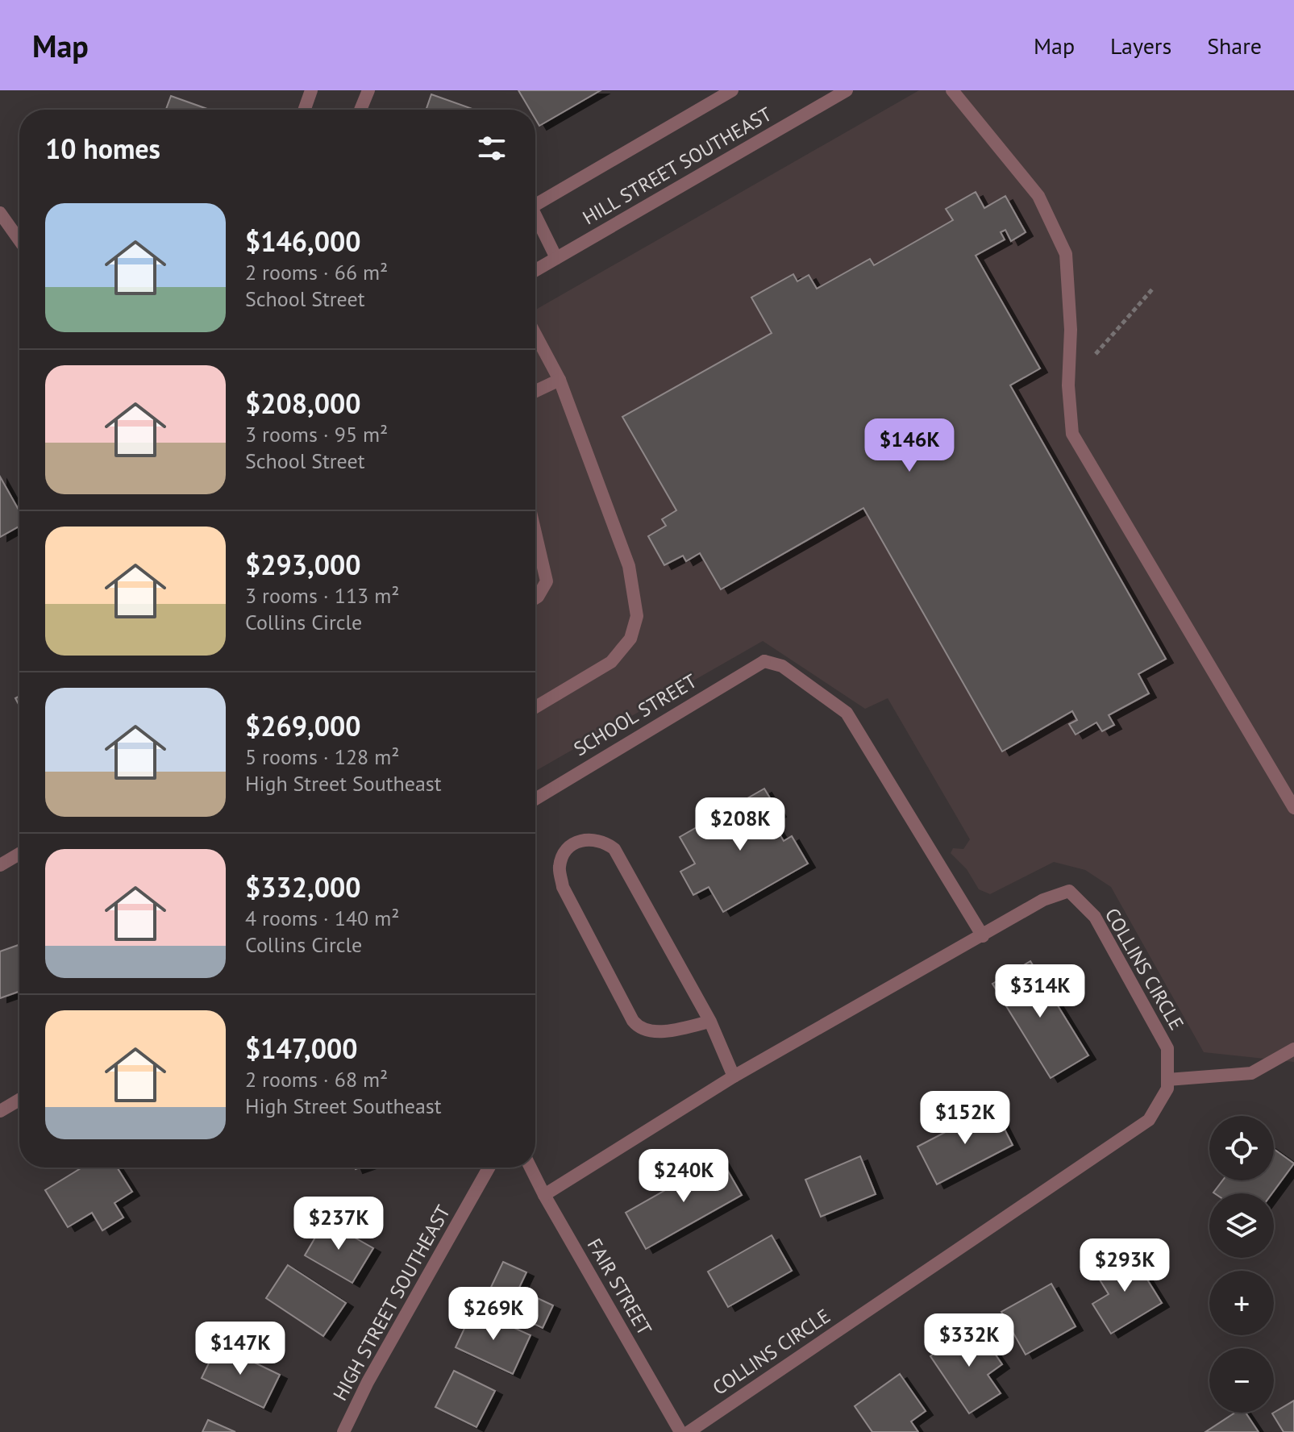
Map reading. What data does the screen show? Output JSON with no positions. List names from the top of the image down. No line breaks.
{"streets":{"street":["HILL STREET SOUTHEAST","SCHOOL STREET","COLLINS CIRCLE","FAIR STREET","HIGH STREET SOUTHEAST"]},"crossings":[["SCHOOL STREET","COLLINS CIRCLE"],["COLLINS CIRCLE","FAIR STREET"]],"page":{"header":"Map","nav":["Map","Layers","Share"],"heading":"10 homes","list":[{"name":"$146,000","note":"2 rooms · 66 m² · School Street"},{"name":"$208,000","note":"3 rooms · 95 m² · School Street"},{"name":"$293,000","note":"3 rooms · 113 m² · Collins Circle"},{"name":"$269,000","note":"5 rooms · 128 m² · High Street Southeast"},{"name":"$332,000","note":"4 rooms · 140 m² · Collins Circle"},{"name":"$147,000","note":"2 rooms · 68 m² · High Street Southeast"}],"price":["$146K","$208K","$314K","$152K","$240K","$237K","$293K","$269K","$332K","$147K"],"map_buttons":["+","−"]}}
